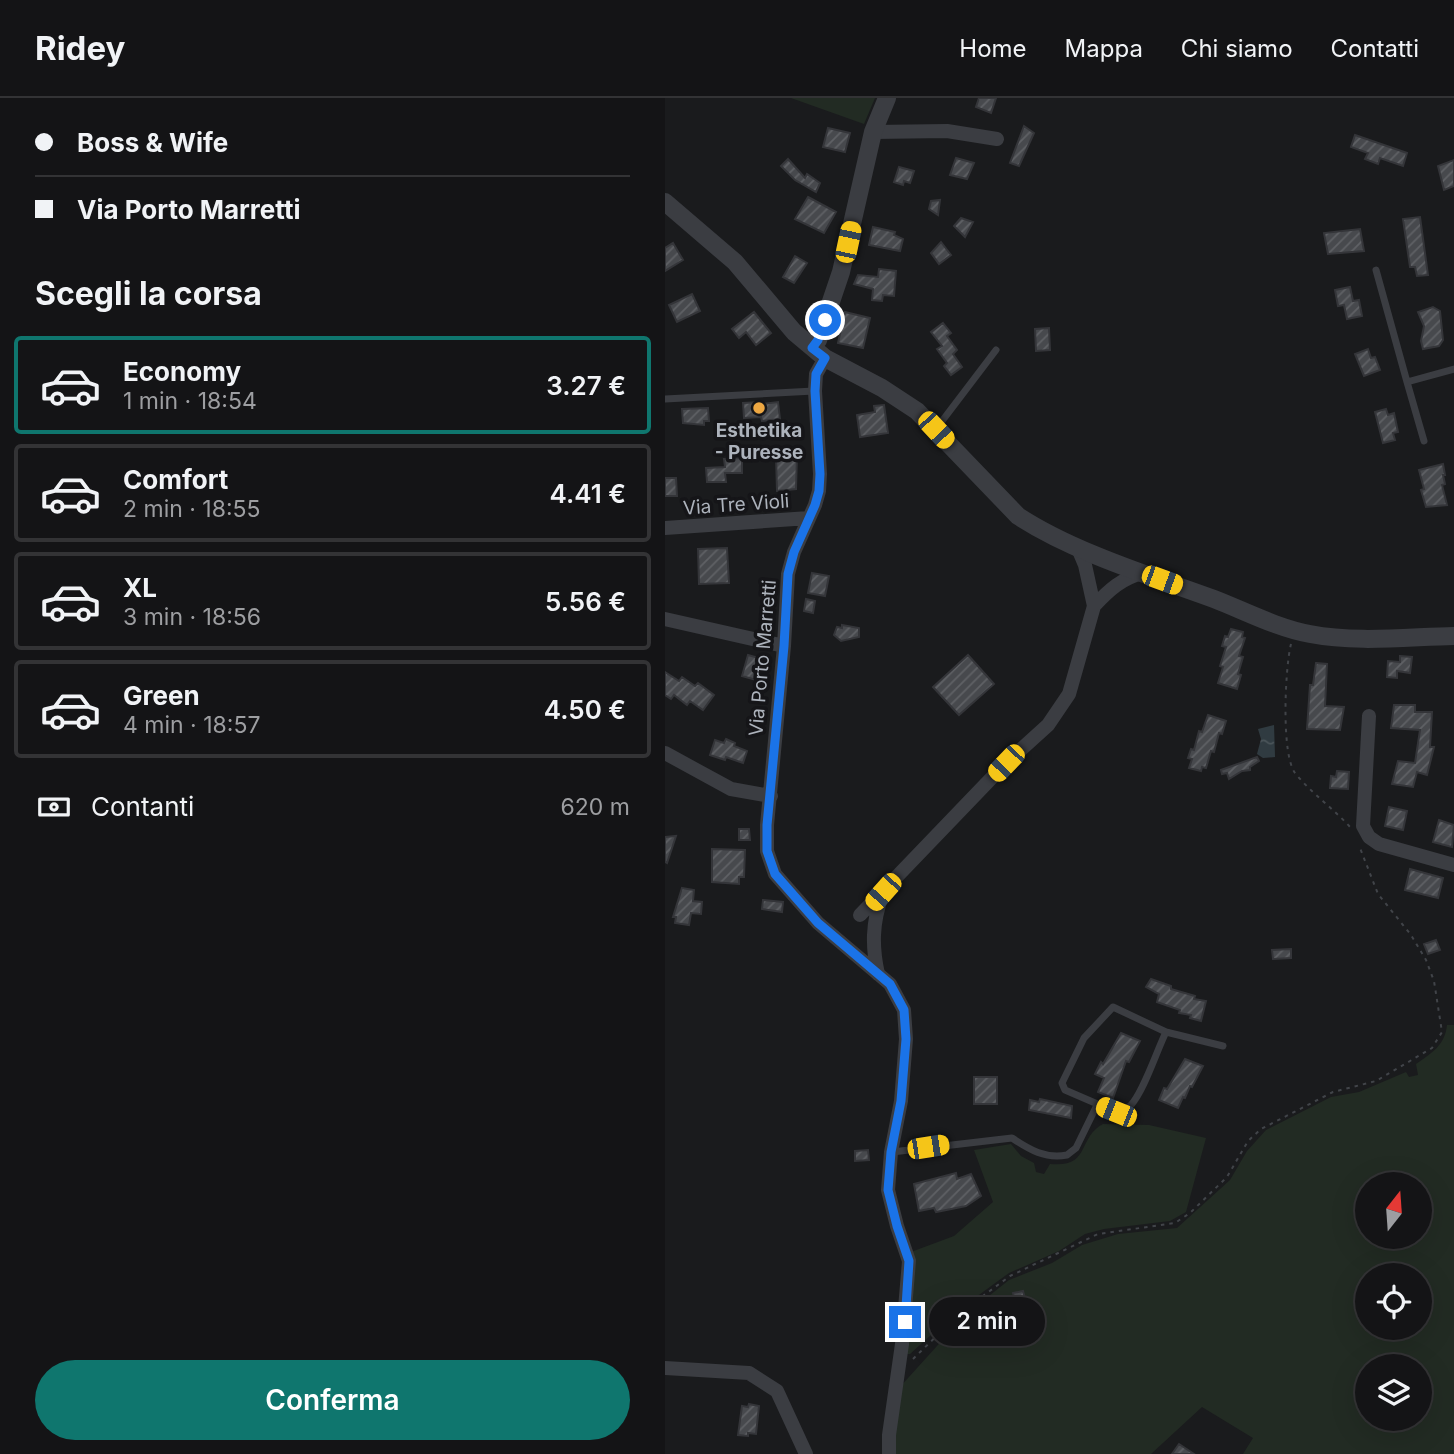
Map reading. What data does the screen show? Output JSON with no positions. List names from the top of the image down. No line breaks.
{"streets":{"street":["Via Tre Violi","Via Porto Marretti"]},"crossings":[["Via Tre Violi","Via Porto Marretti"]],"places":["Esthetika - Puresse"],"north":"top","page":{"header":"Ridey","nav":["Home","Mappa","Chi siamo","Contatti"],"banner":["Boss & Wife","Via Porto Marretti"],"heading":"Scegli la corsa","list":[{"name":"Economy","note":"1 min · 18:54","value":"3.27 €"},{"name":"Comfort","note":"2 min · 18:55","value":"4.41 €"},{"name":"XL","note":"3 min · 18:56","value":"5.56 €"},{"name":"Green","note":"4 min · 18:57","value":"4.50 €"}],"pay":["Contanti","620 m"],"bubble":"2 min","buttons":"Conferma"}}
